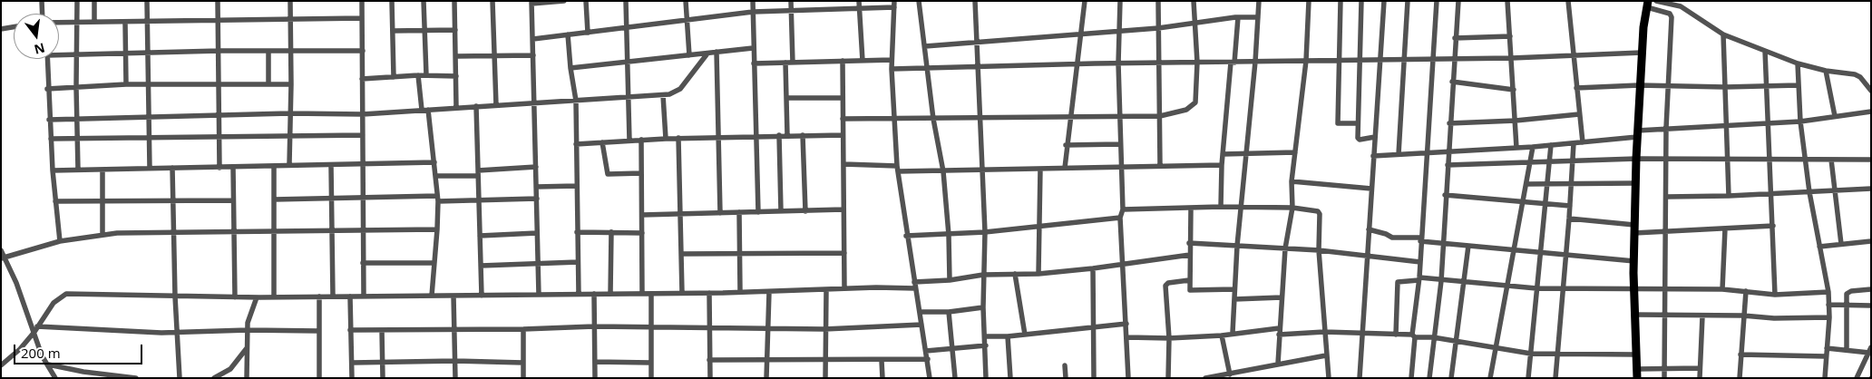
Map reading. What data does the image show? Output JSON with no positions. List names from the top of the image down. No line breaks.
{"scale_bar":"200 m","north":"bottom"}
